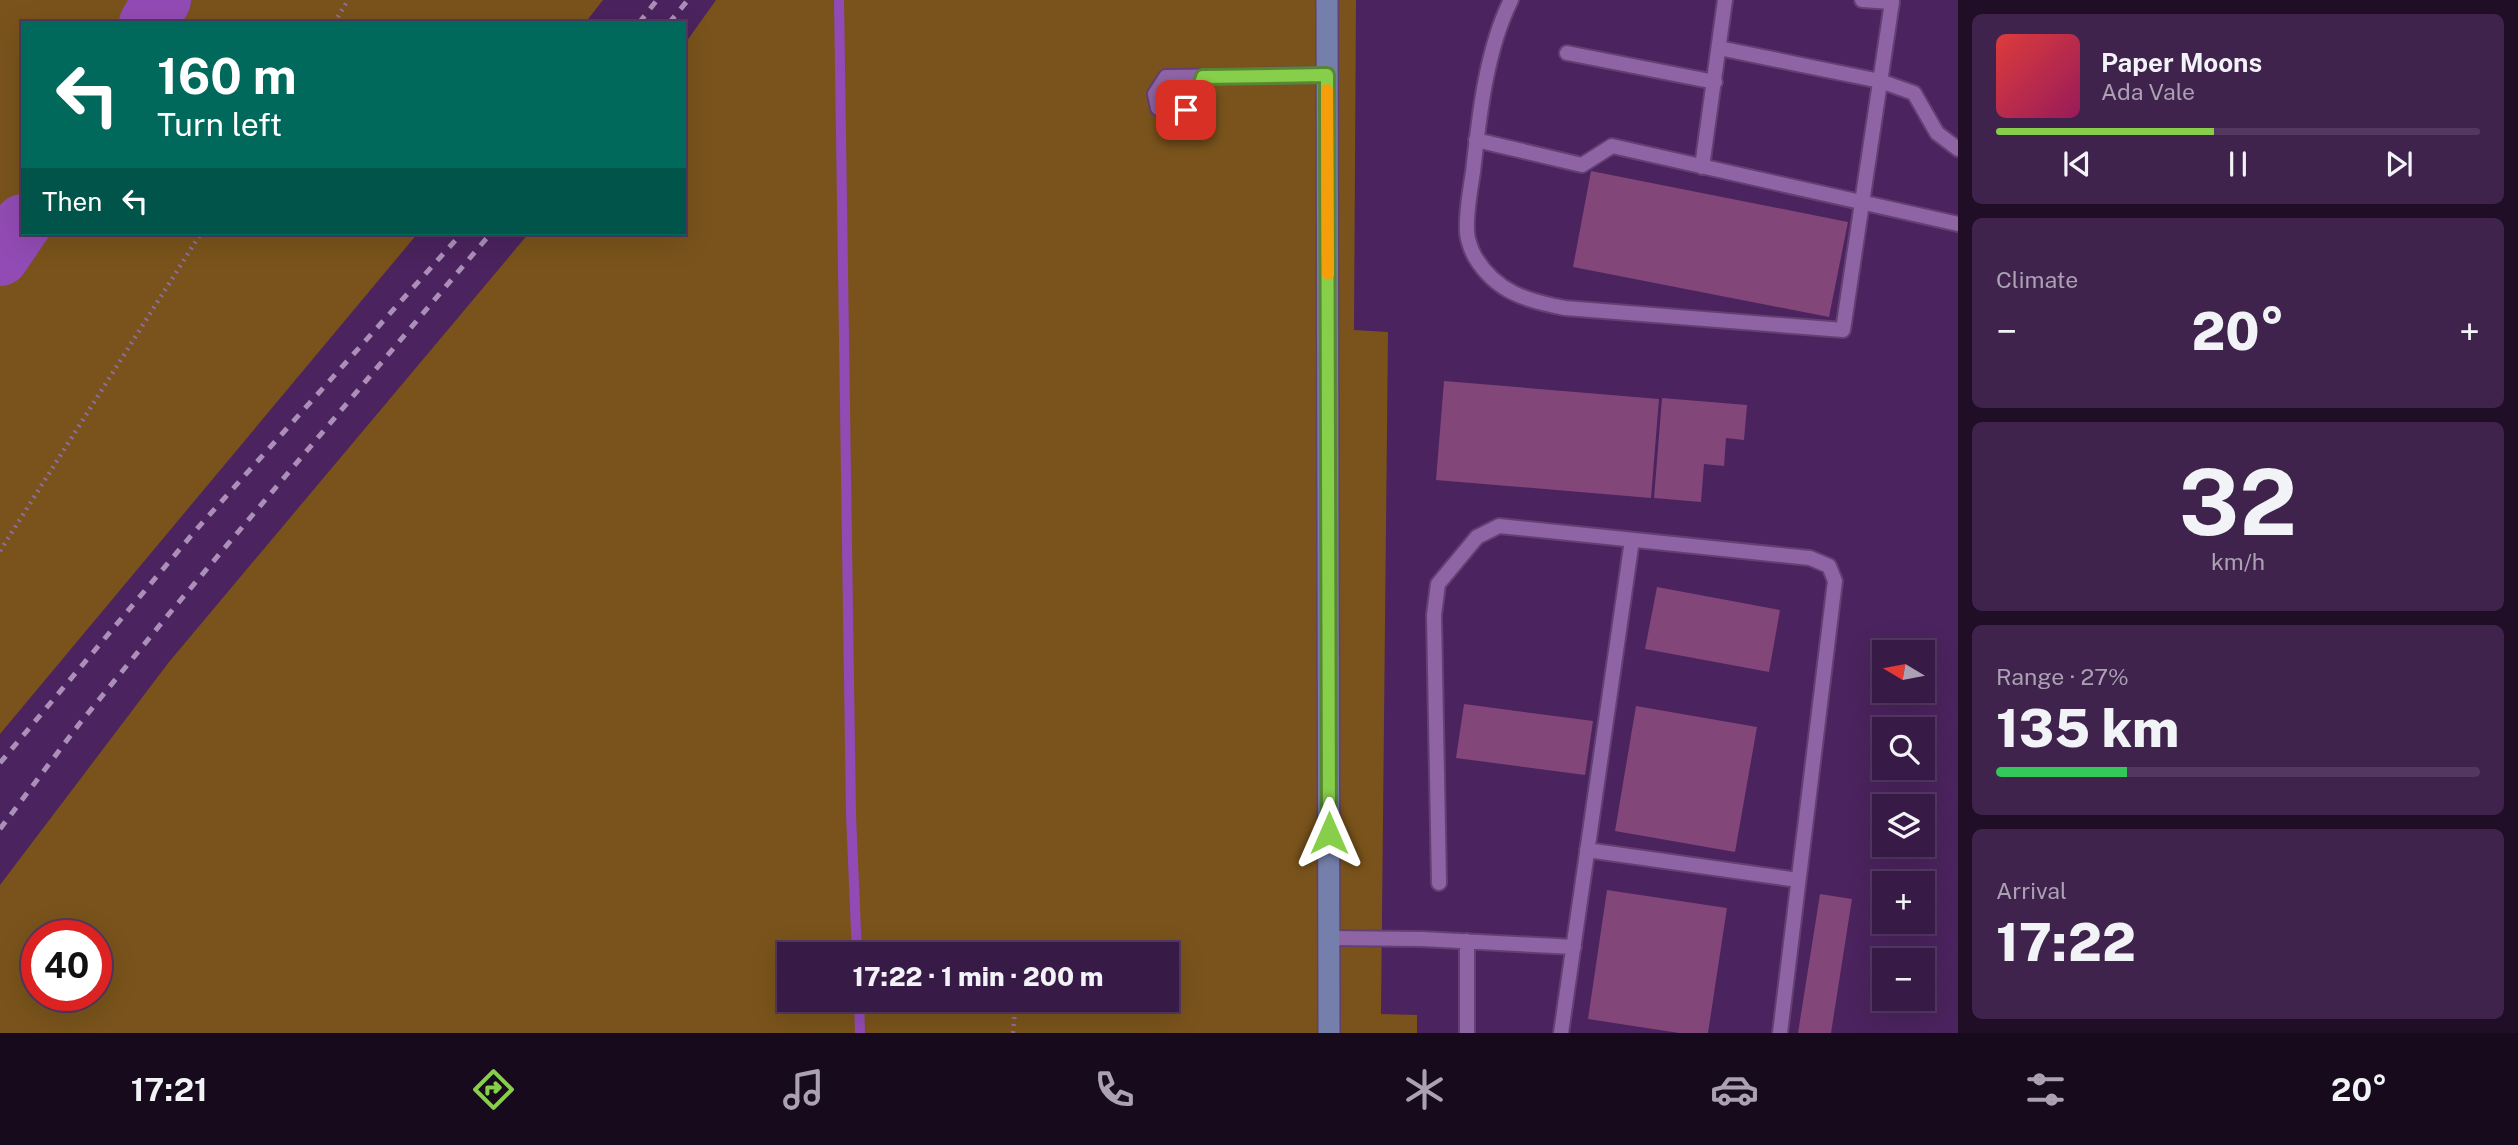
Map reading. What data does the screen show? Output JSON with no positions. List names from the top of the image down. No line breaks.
{"north":"left","page":{"turn":["160 m","Turn left"],"song":["Paper Moons","Ada Vale"],"then":"Then","tile":["Climate",["32","km/h"],["Range · 27%","135 km"],["Arrival","17:22"]],"heat":["−","20°","+"],"map_buttons":["+","−"],"limit":"40","trip":"17:22 · 1 min · 200 m","tabs":["17:21","20°"]}}
